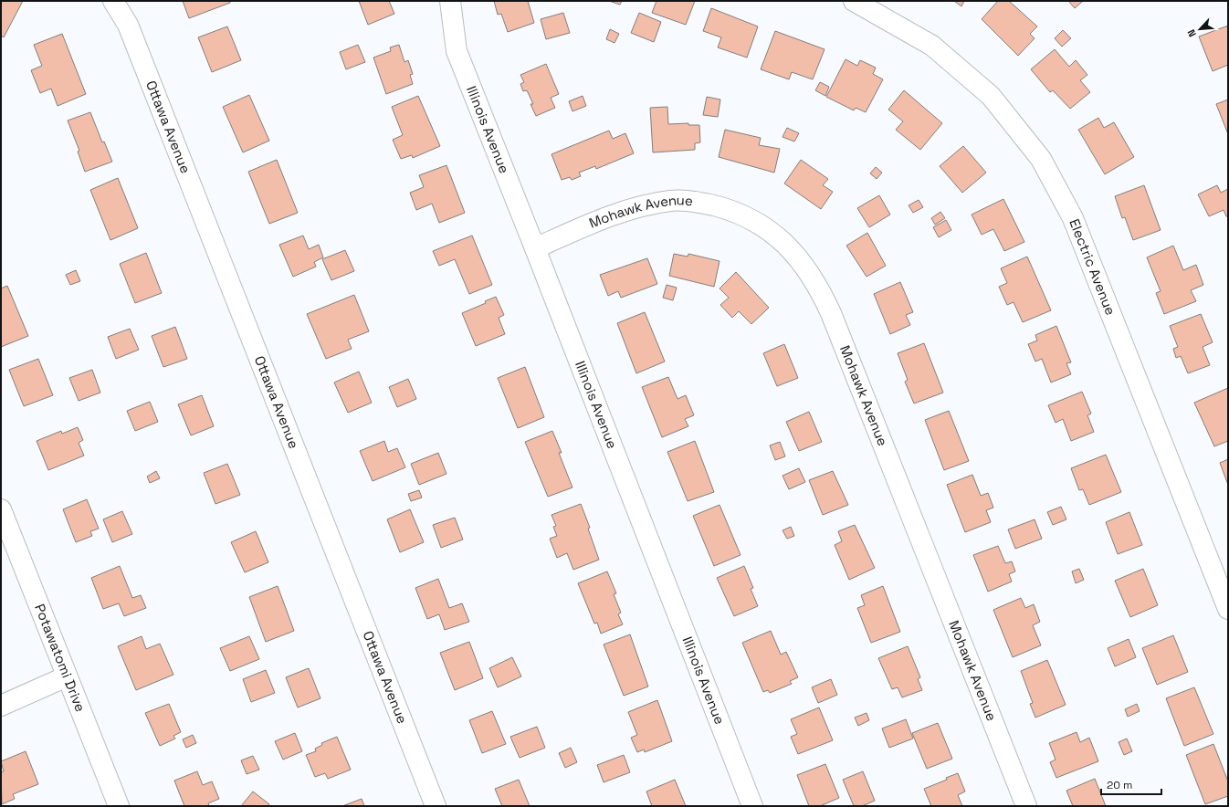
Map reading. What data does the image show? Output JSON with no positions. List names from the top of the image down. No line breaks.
{"streets":{"street":["Ottawa Avenue","Illinois Avenue","Mohawk Avenue","Electric Avenue","Potawatomi Drive"]},"crossings":[["Illinois Avenue","Mohawk Avenue"]],"scale_bar":"20 m","north":"bottom left"}
